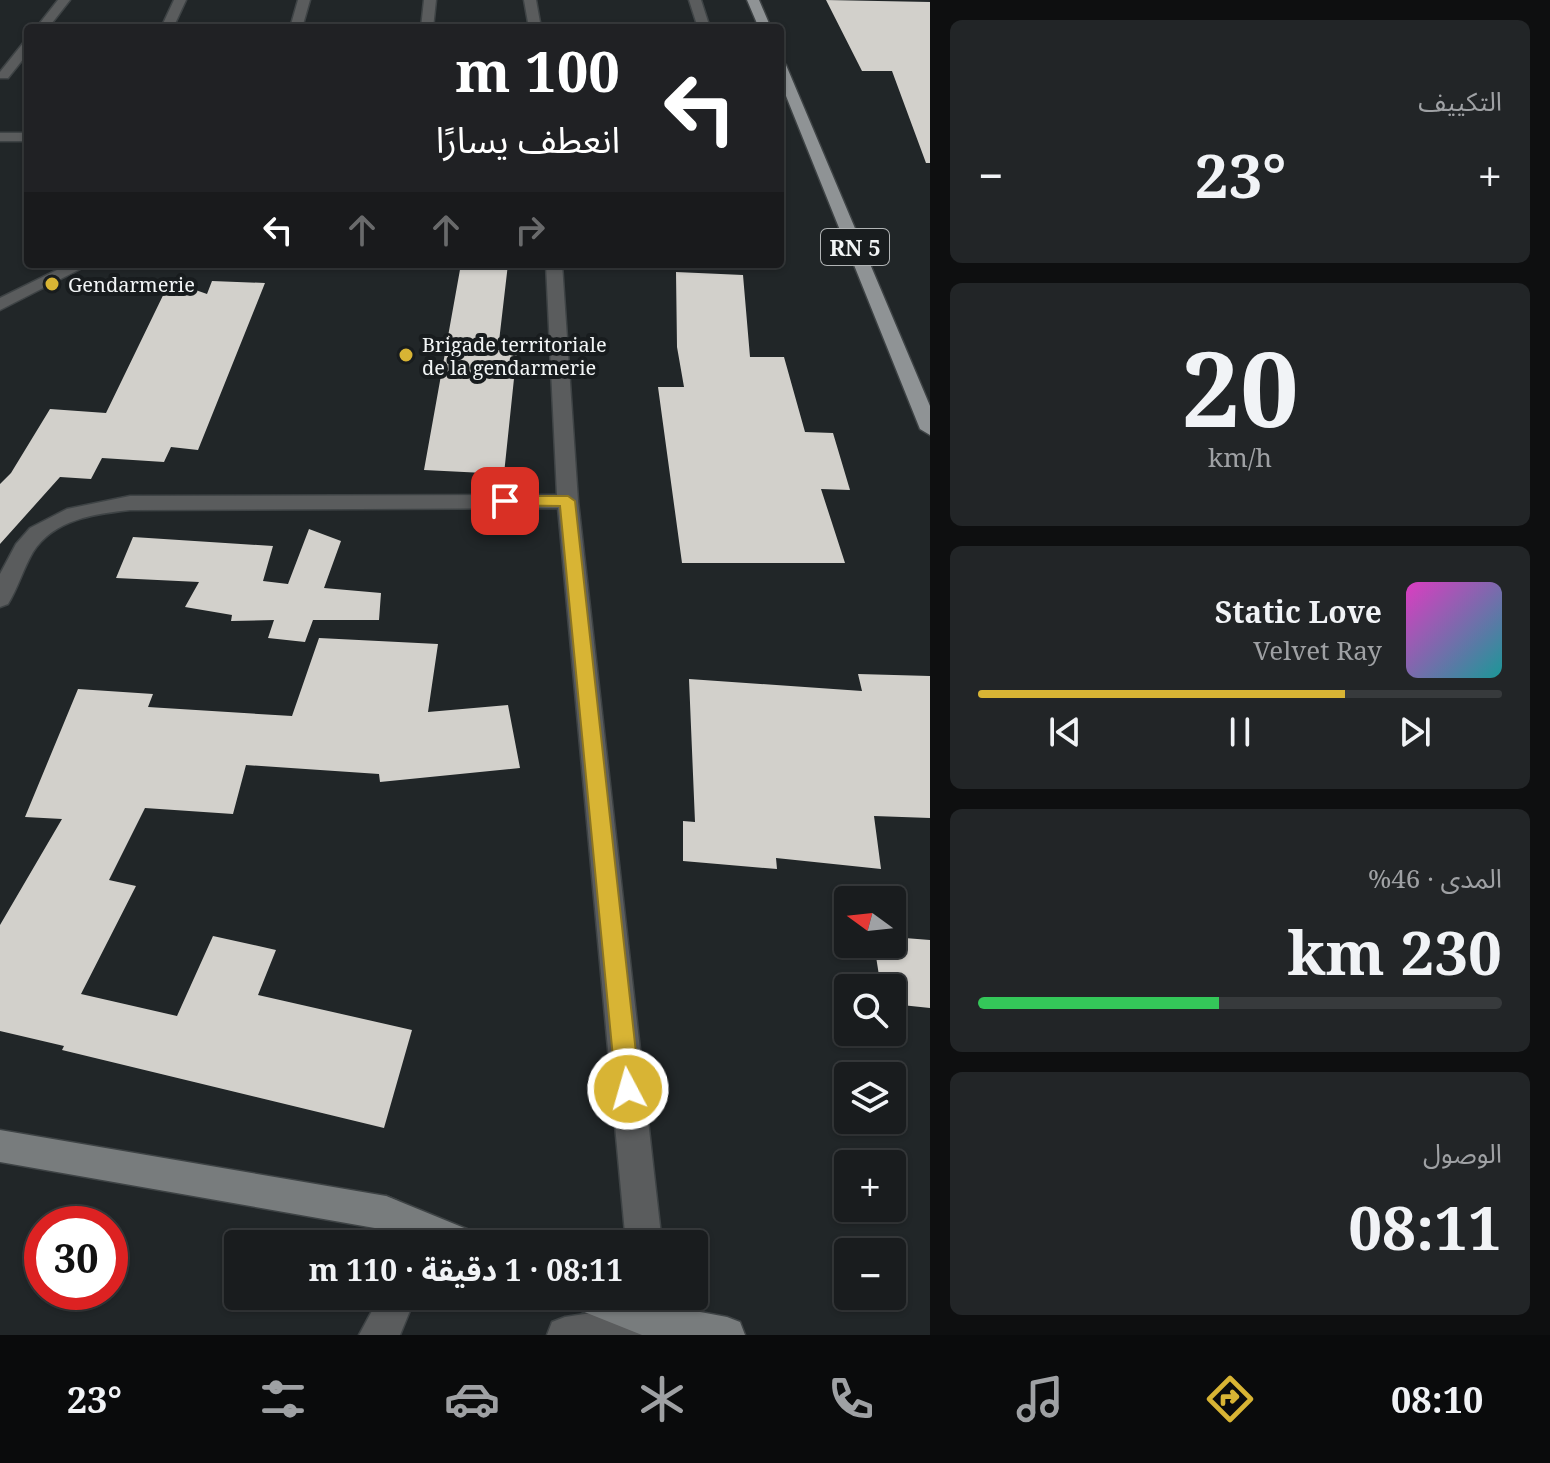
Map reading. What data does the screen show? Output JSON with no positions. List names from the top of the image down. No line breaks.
{"streets":{"main road":["RN 5"]},"places":["Gendarmerie","Brigade territoriale de la gendarmerie"],"north":"left","page":{"tile":["التكييف",["20","km/h"],["المدى · 46%","230 km"],["الوصول","08:11"]],"turn":["100 m","انعطف يسارًا"],"heat":["−","23°","+"],"song":["Static Love","Velvet Ray"],"map_buttons":["+","−"],"limit":"30","trip":"08:11 · 1 دقيقة · 110 m","tabs":["08:10","23°"]}}
